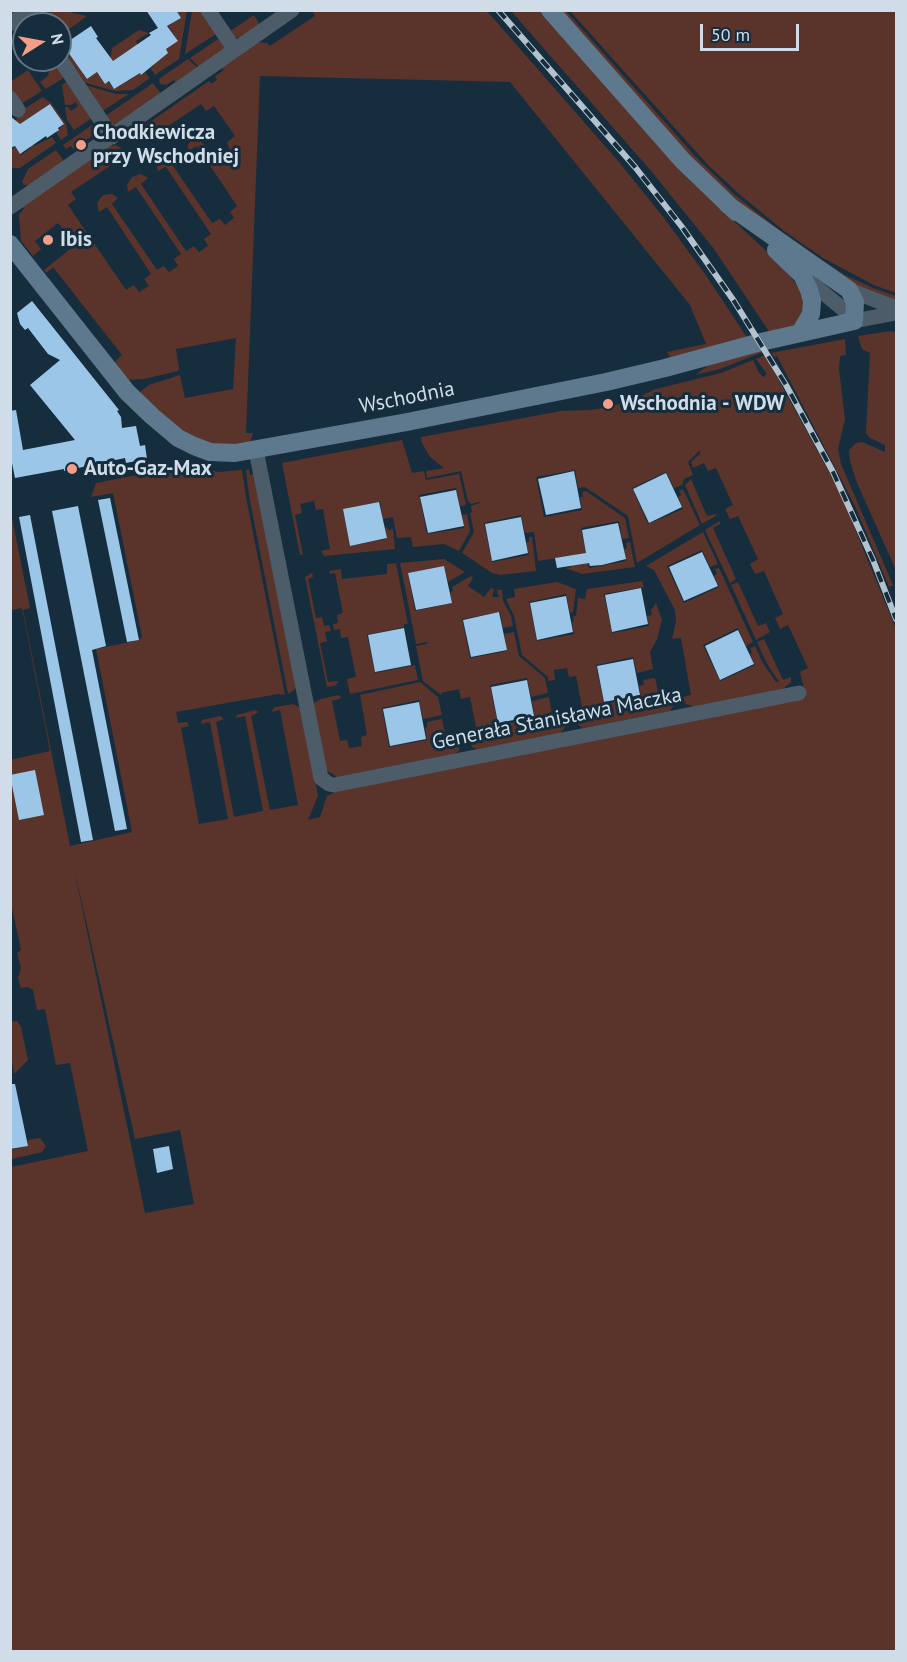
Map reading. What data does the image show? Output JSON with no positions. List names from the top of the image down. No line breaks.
{"streets":{"street":["Wschodnia","Generała Stanisława Maczka"]},"crossings":[["Wschodnia","Generała Stanisława Maczka"]],"places":["Chodkiewicza przy Wschodniej","Ibis","Wschodnia - WDW","Auto-Gaz-Max"],"scale_bar":"50 m","north":"right"}
